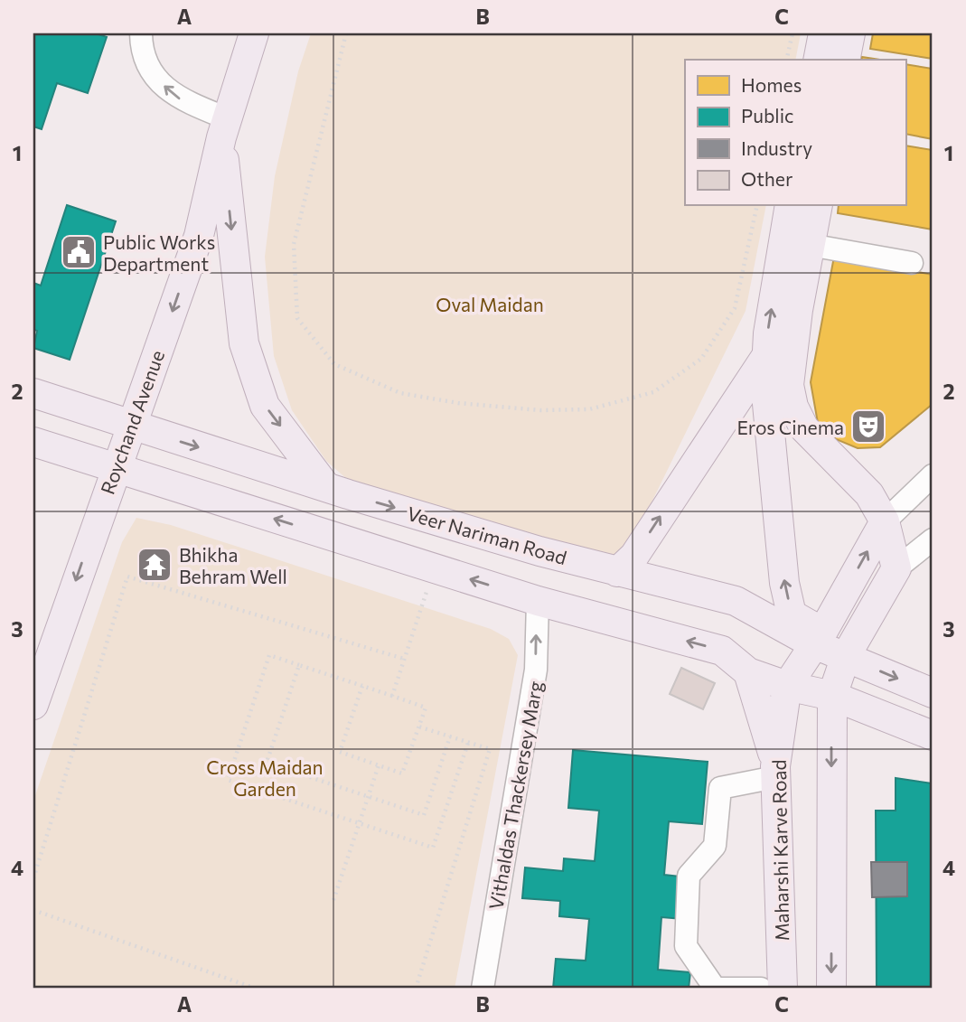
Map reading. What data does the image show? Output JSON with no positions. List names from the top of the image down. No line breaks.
{"streets":{"main road":["Roychand Avenue","Veer Nariman Road","Maharshi Karve Road"],"street":["Vithaldas Thackersey Marg"]},"crossings":[["Roychand Avenue","Veer Nariman Road"],["Veer Nariman Road","Maharshi Karve Road"]],"one_way":["Roychand Avenue","Vithaldas Thackersey Marg"],"parks":["Oval Maidan","Cross Maidan Garden"],"places":{"public building":["Public Works Department"],"theatre":["Eros Cinema"],"temple":["Bhikha Behram Well"]},"legend":["Homes","Public","Industry","Other"],"grid":{"columns":["A","B","C"],"rows":["1","2","3","4"]}}
